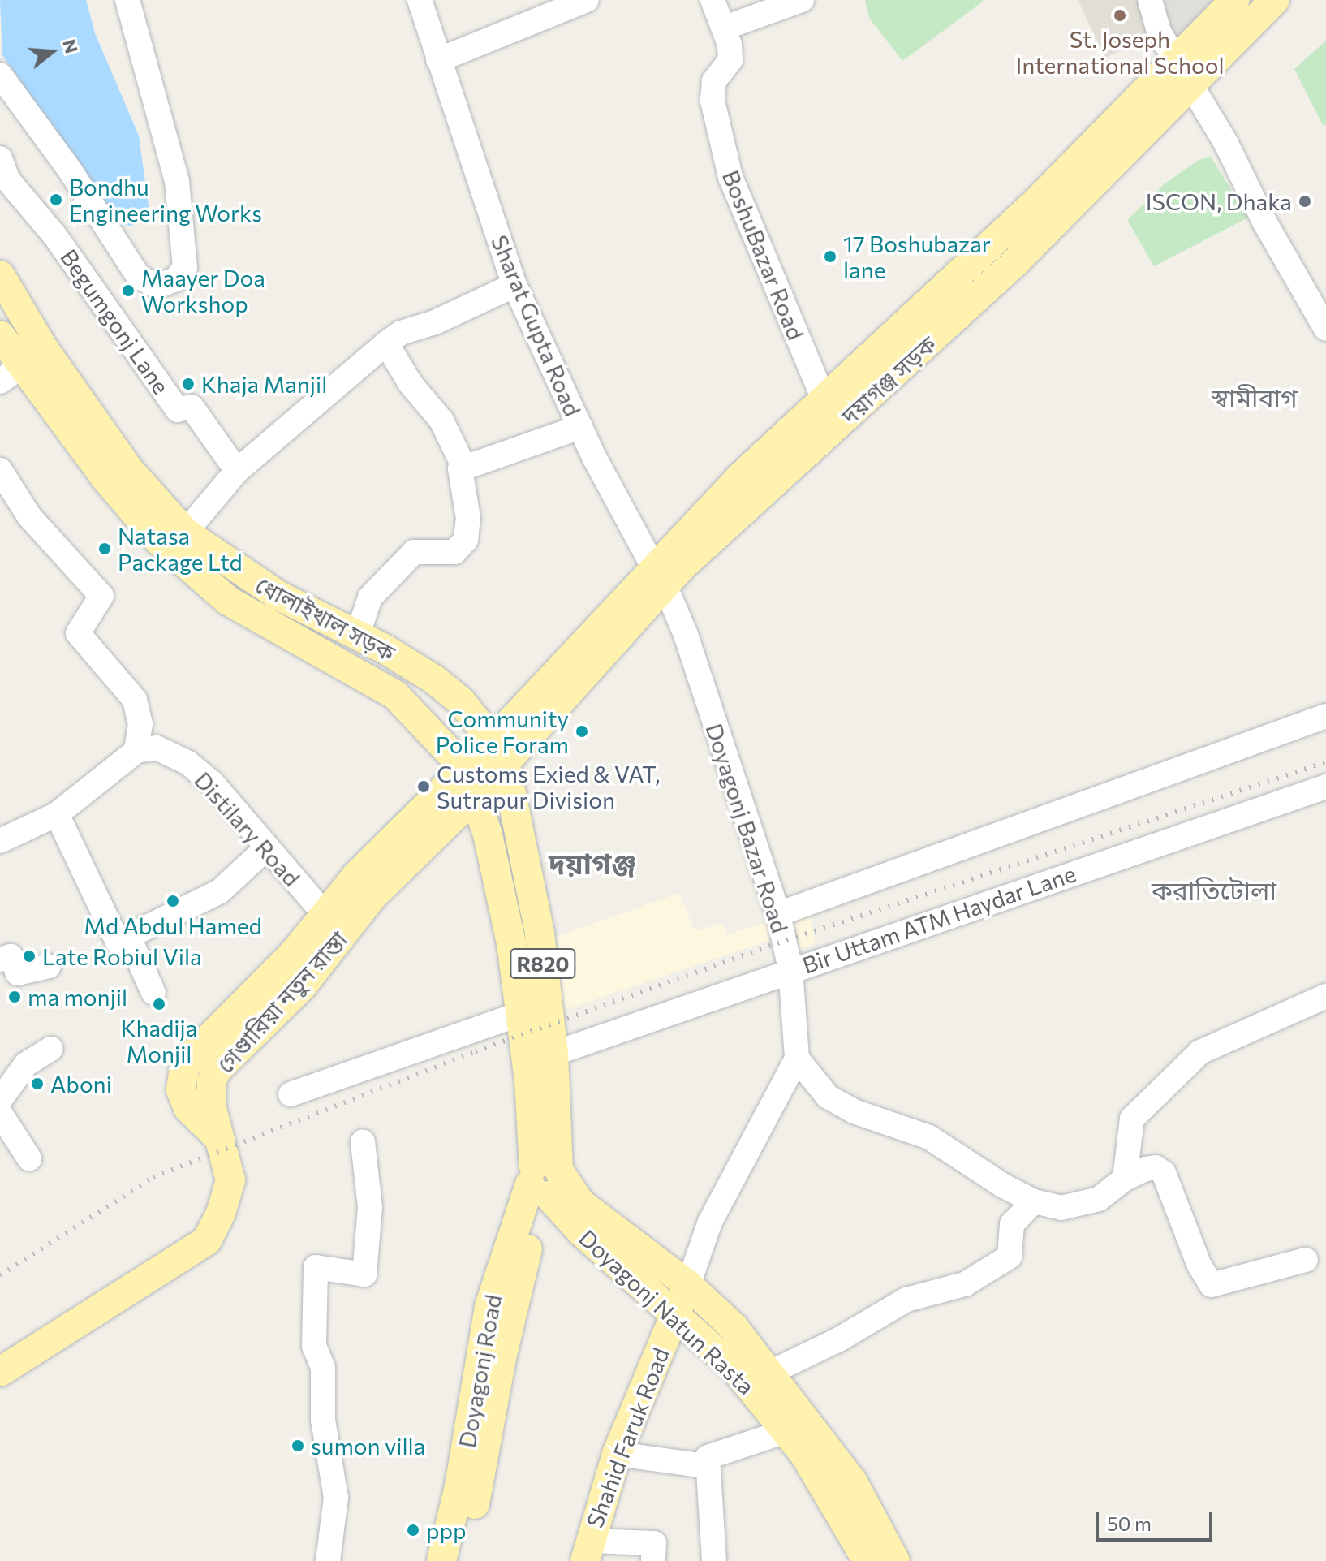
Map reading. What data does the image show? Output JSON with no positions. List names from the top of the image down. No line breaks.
{"streets":{"main road":["দয়াগঞ্জ সড়ক","ধোলাইখাল সড়ক","R820","গেণ্ডারিয়া নতুন রাস্তা","Doyagonj Natun Rasta","Doyagonj Road","Shahid Faruk Road"],"street":["BoshuBazar Road","Begumgonj Lane","Sharat Gupta Road","Doyagonj Bazar Road","Distilary Road","Bir Uttam ATM Haydar Lane"]},"crossings":[["BoshuBazar Road","দয়াগঞ্জ সড়ক"],["Sharat Gupta Road","দয়াগঞ্জ সড়ক"],["Sharat Gupta Road","Doyagonj Bazar Road"],["দয়াগঞ্জ সড়ক","ধোলাইখাল সড়ক"],["দয়াগঞ্জ সড়ক","Doyagonj Bazar Road"],["দয়াগঞ্জ সড়ক","R820"],["দয়াগঞ্জ সড়ক","গেণ্ডারিয়া নতুন রাস্তা"],["ধোলাইখাল সড়ক","R820"],["ধোলাইখাল সড়ক","গেণ্ডারিয়া নতুন রাস্তা"],["ধোলাইখাল সড়ক","Doyagonj Natun Rasta"],["Doyagonj Bazar Road","Bir Uttam ATM Haydar Lane"],["Bir Uttam ATM Haydar Lane","R820"],["R820","গেণ্ডারিয়া নতুন রাস্তা"],["R820","Doyagonj Natun Rasta"],["R820","Doyagonj Road"],["গেণ্ডারিয়া নতুন রাস্তা","Doyagonj Natun Rasta"],["Doyagonj Natun Rasta","Doyagonj Road"],["Doyagonj Natun Rasta","Shahid Faruk Road"]],"districts":["স্বামীবাগ","দয়াগঞ্জ","করাতিটোলা"],"places":["St. Joseph International School","Bondhu Engineering Works","ISCON, Dhaka","17 Boshubazar lane","Maayer Doa Workshop","Khaja Manjil","Natasa Package Ltd","Community Police Foram","Customs Exied & VAT, Sutrapur Division","Md Abdul Hamed","Late Robiul Vila","ma monjil","Khadija Monjil","Aboni","sumon villa","ppp"],"scale_bar":"50 m","north":"right"}
